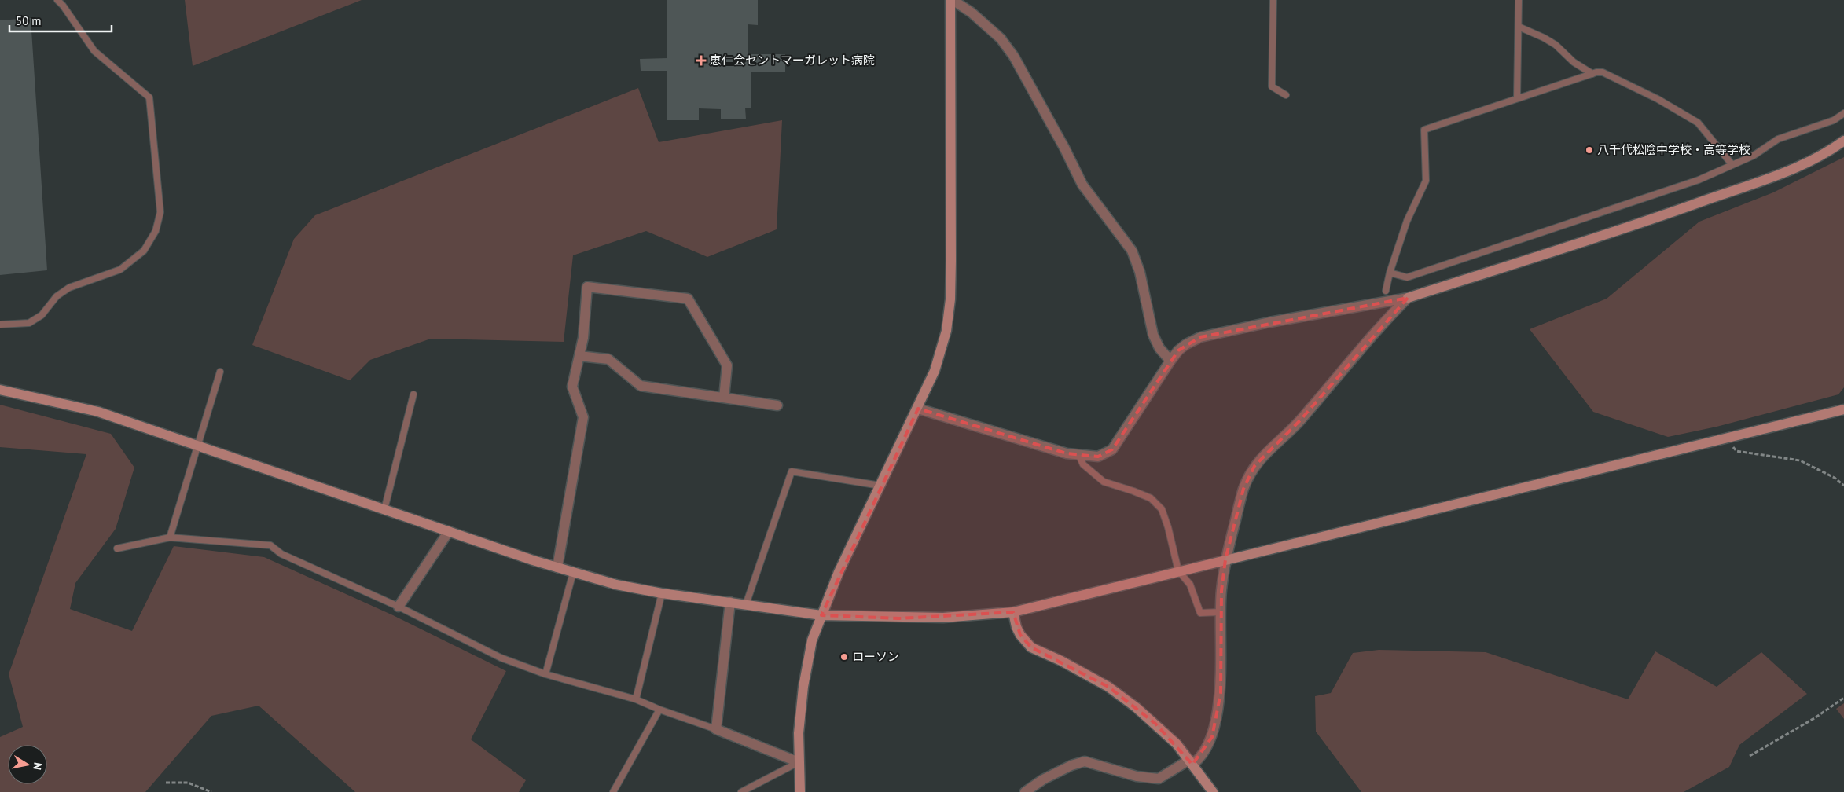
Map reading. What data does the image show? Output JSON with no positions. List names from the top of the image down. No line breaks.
{"places":{"health":["恵仁会セントマーガレット病院"],"other":["八千代松陰中学校・高等学校","ローソン"]},"scale_bar":"50 m","north":"right"}
